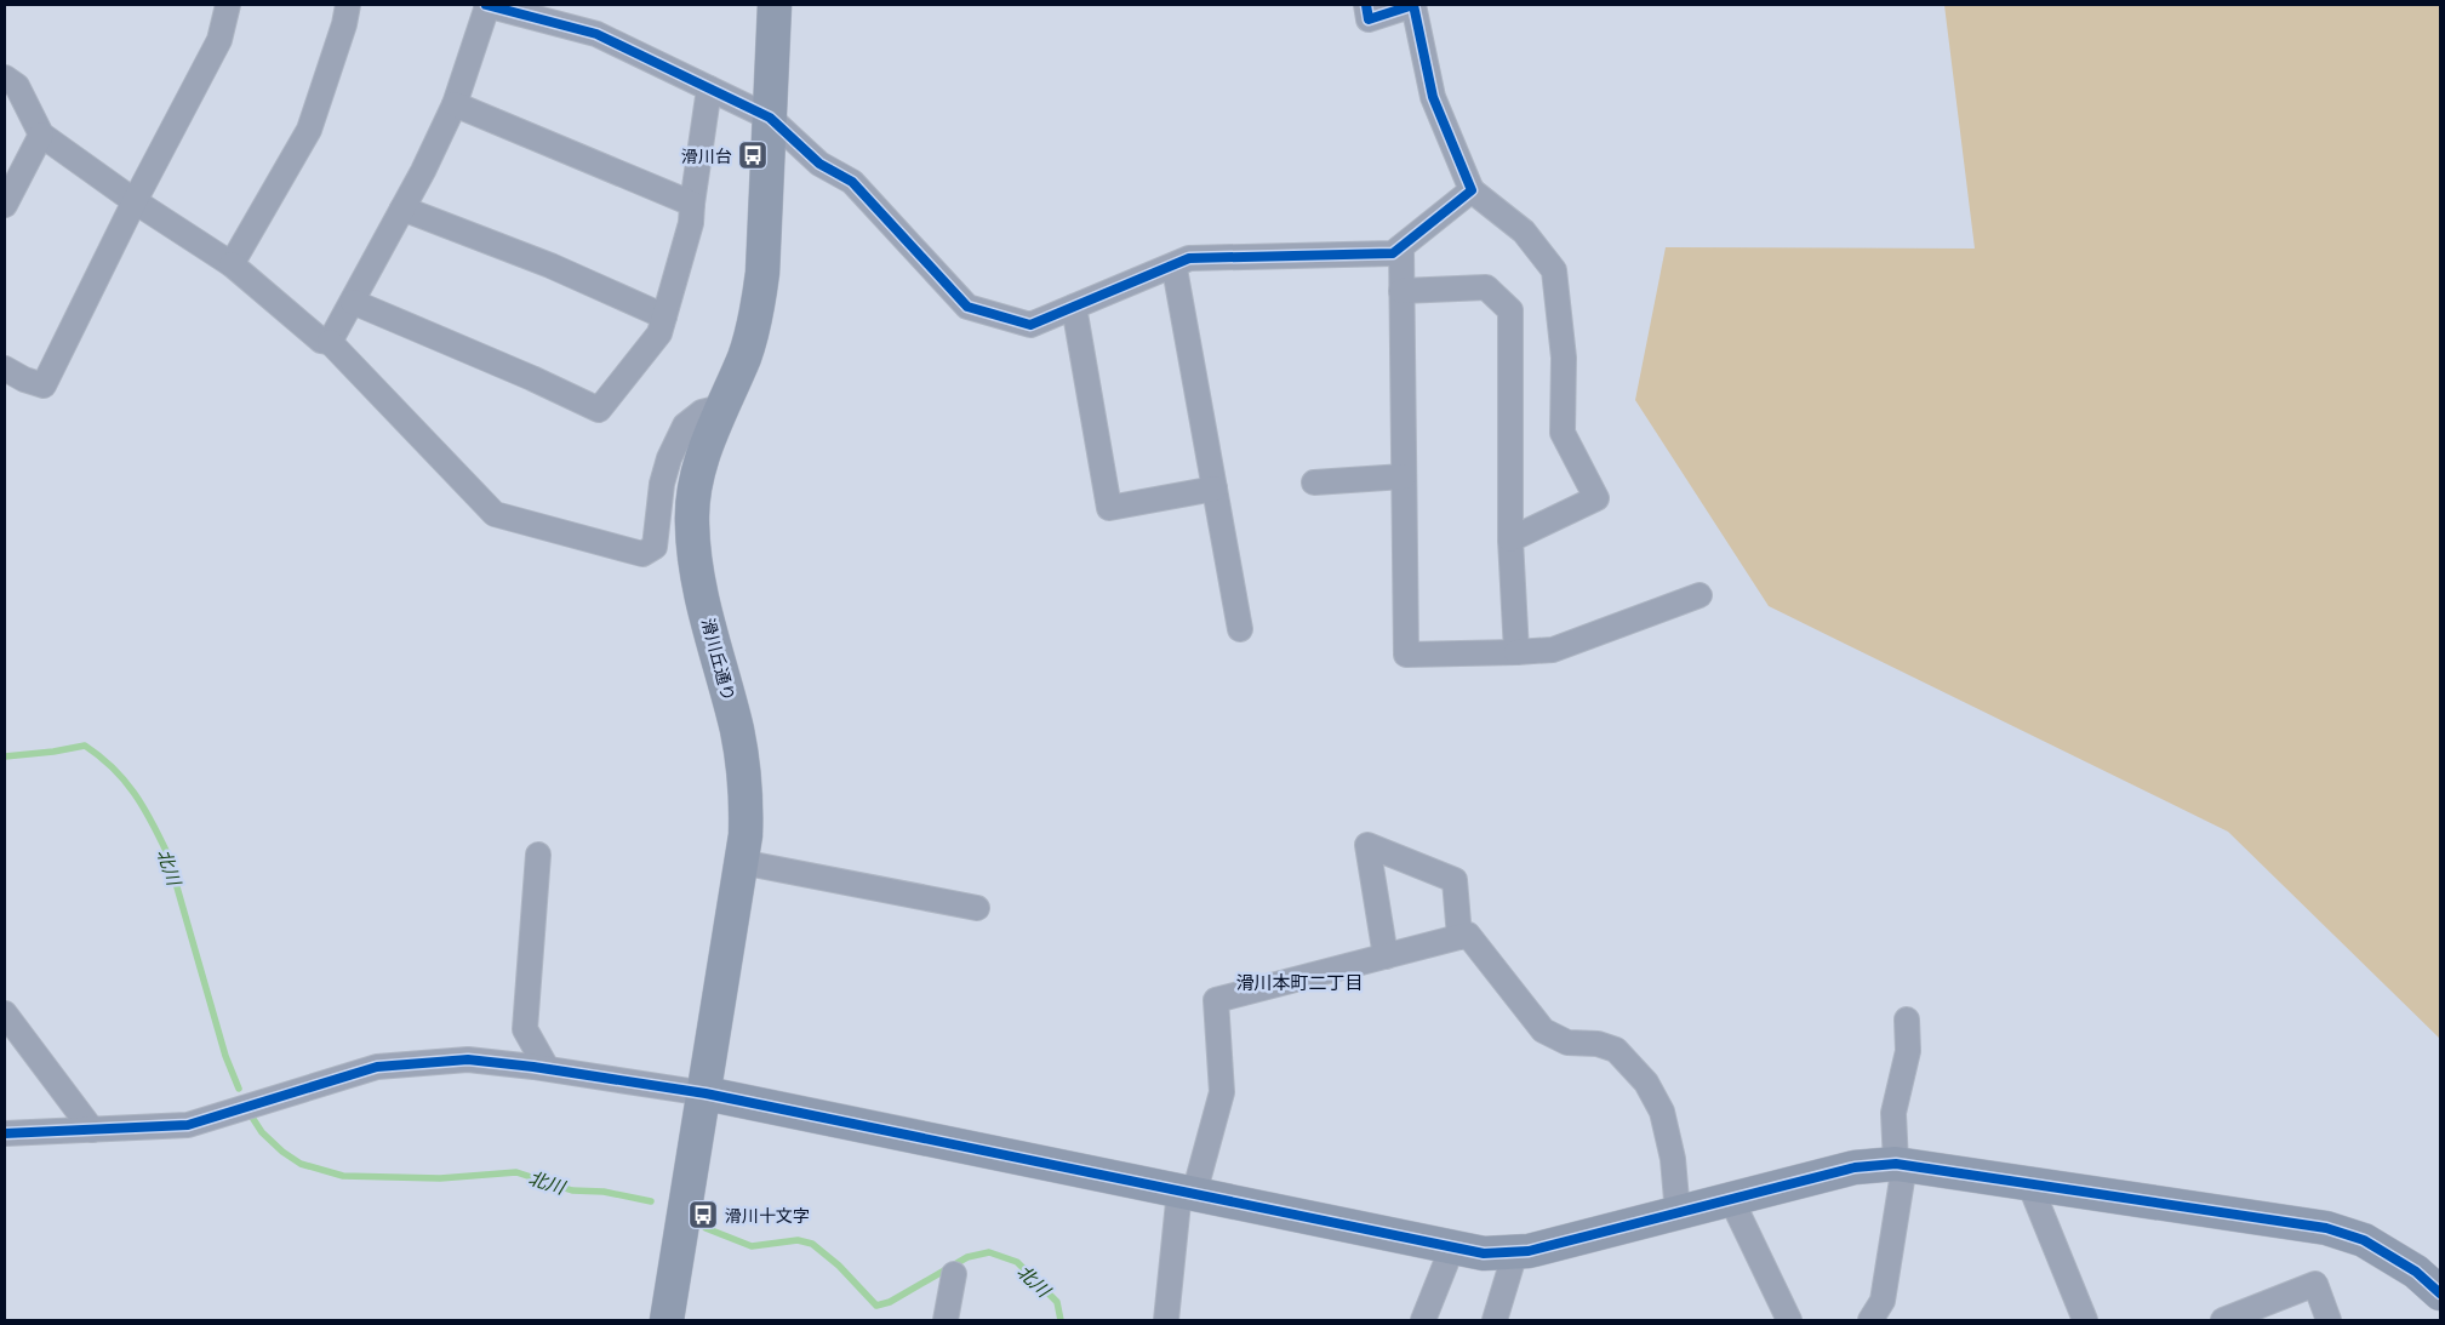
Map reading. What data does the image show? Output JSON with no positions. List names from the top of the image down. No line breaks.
{"streets":{"street":["滑川丘通り"]},"districts":["滑川本町二丁目"],"water":["北川"],"places":{"bus stop":["滑川台","滑川十文字"]}}
